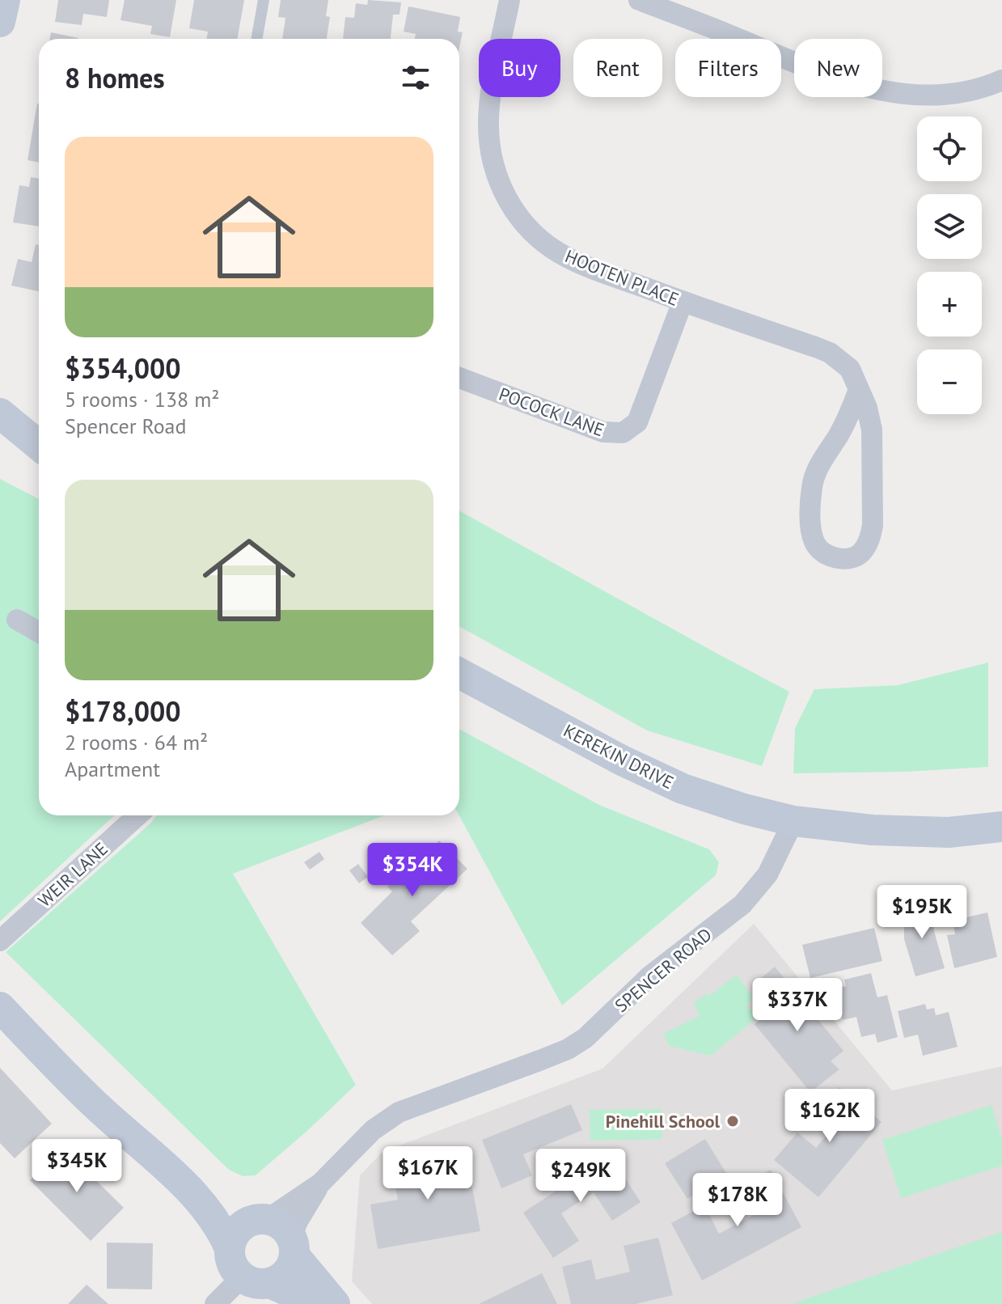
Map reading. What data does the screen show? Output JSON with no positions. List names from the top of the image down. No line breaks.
{"streets":{"street":["HOOTEN PLACE","POCOCK LANE","KEREKIN DRIVE","WEIR LANE","SPENCER ROAD"]},"crossings":[["HOOTEN PLACE","POCOCK LANE"],["KEREKIN DRIVE","SPENCER ROAD"]],"places":["Pinehill School"],"page":{"chip":["Buy","Rent","Filters","New"],"heading":"8 homes","map_buttons":["+","−"],"list":[{"name":"$354,000","note":"5 rooms · 138 m² · Spencer Road"},{"name":"$178,000","note":"2 rooms · 64 m² · Apartment"}],"price":["$354K","$195K","$337K","$162K","$345K","$167K","$249K","$178K"]}}
